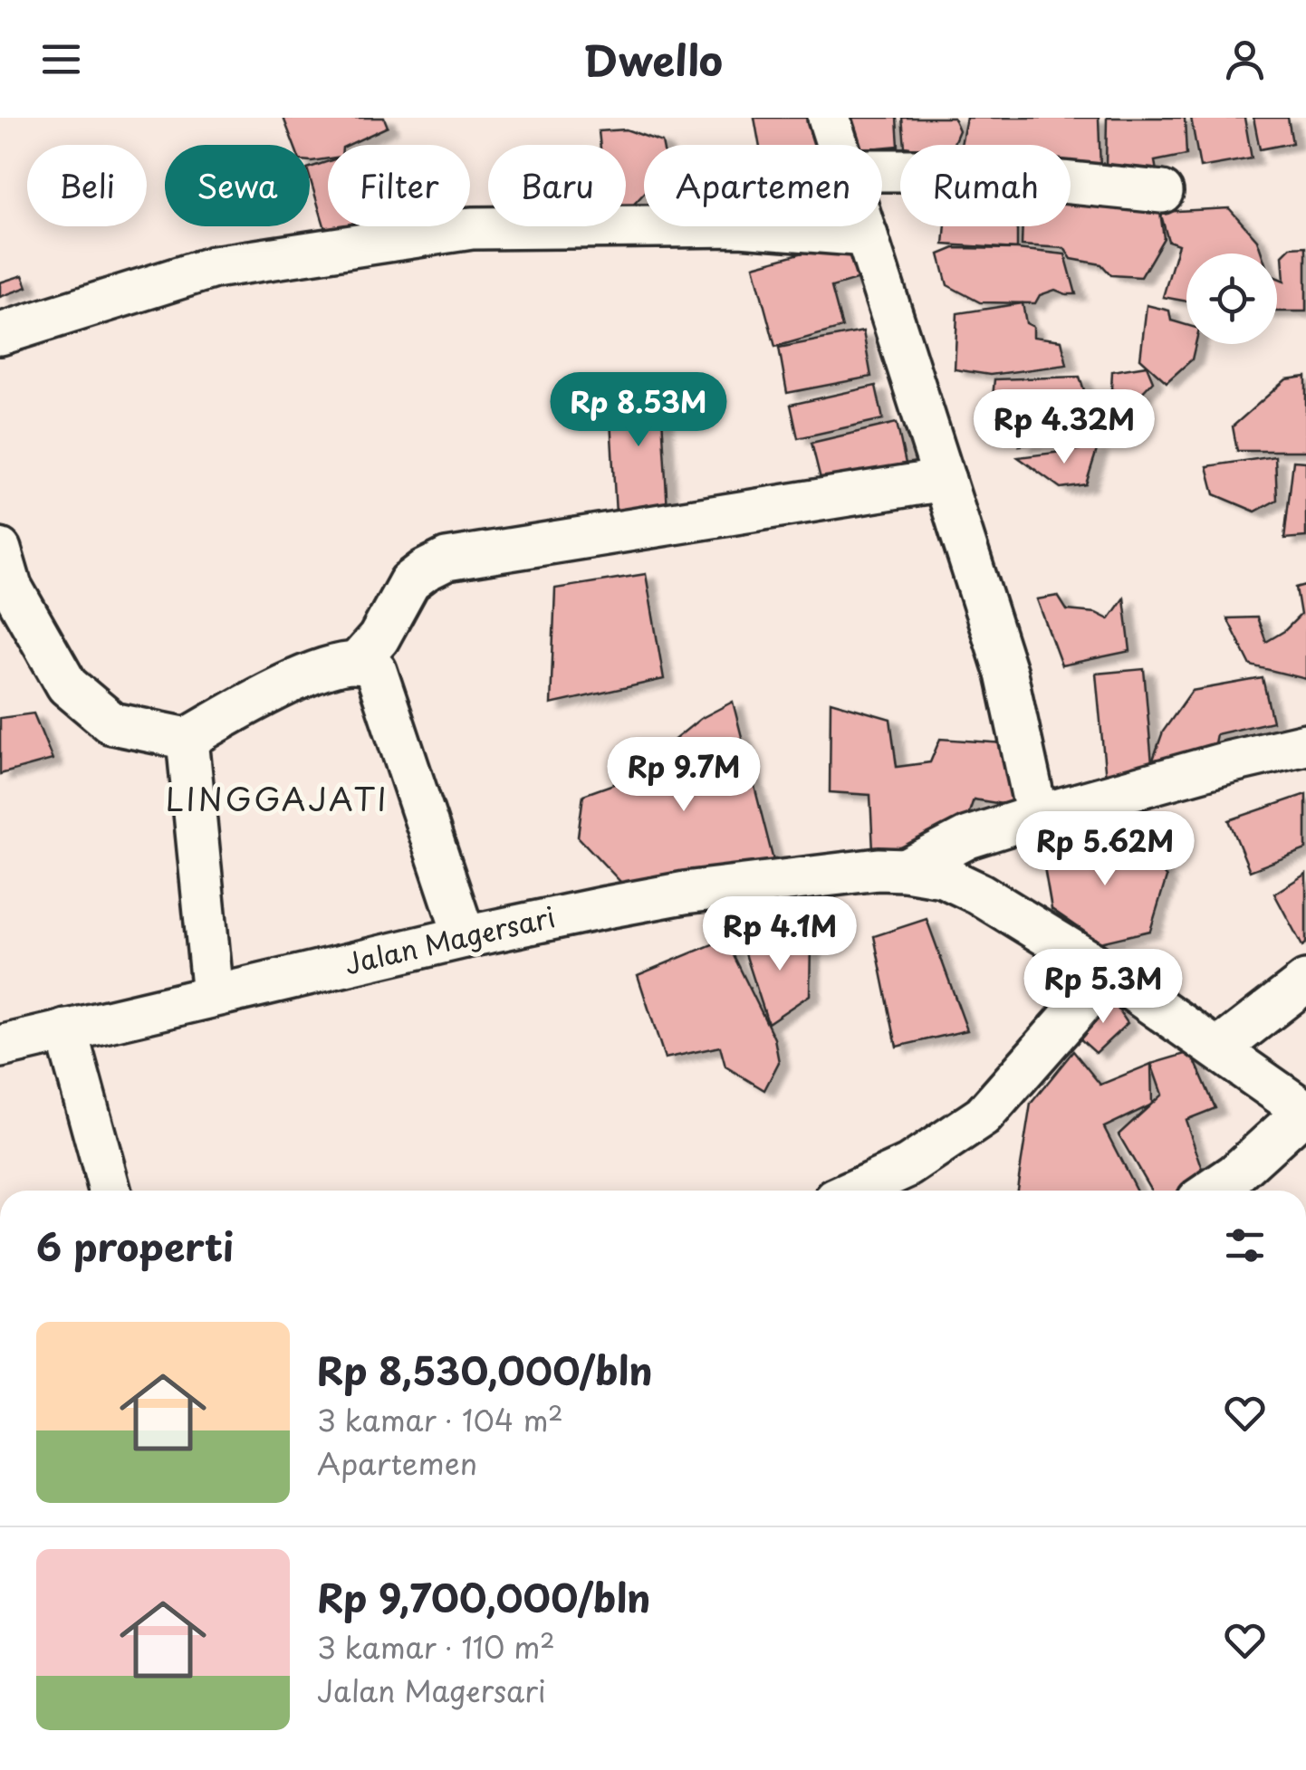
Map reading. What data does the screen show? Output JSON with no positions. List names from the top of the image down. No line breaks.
{"streets":{"street":["Jalan Magersari"]},"districts":["LINGGAJATI"],"page":{"header":"Dwello","chip":["Beli","Sewa","Filter","Baru","Apartemen","Rumah"],"price":["Rp 8.53M","Rp 4.32M","Rp 9.7M","Rp 5.62M","Rp 4.1M","Rp 5.3M"],"heading":"6 properti","list":[{"name":"Rp 8,530,000/bln","note":"3 kamar · 104 m² · Apartemen"},{"name":"Rp 9,700,000/bln","note":"3 kamar · 110 m² · Jalan Magersari"}]}}
